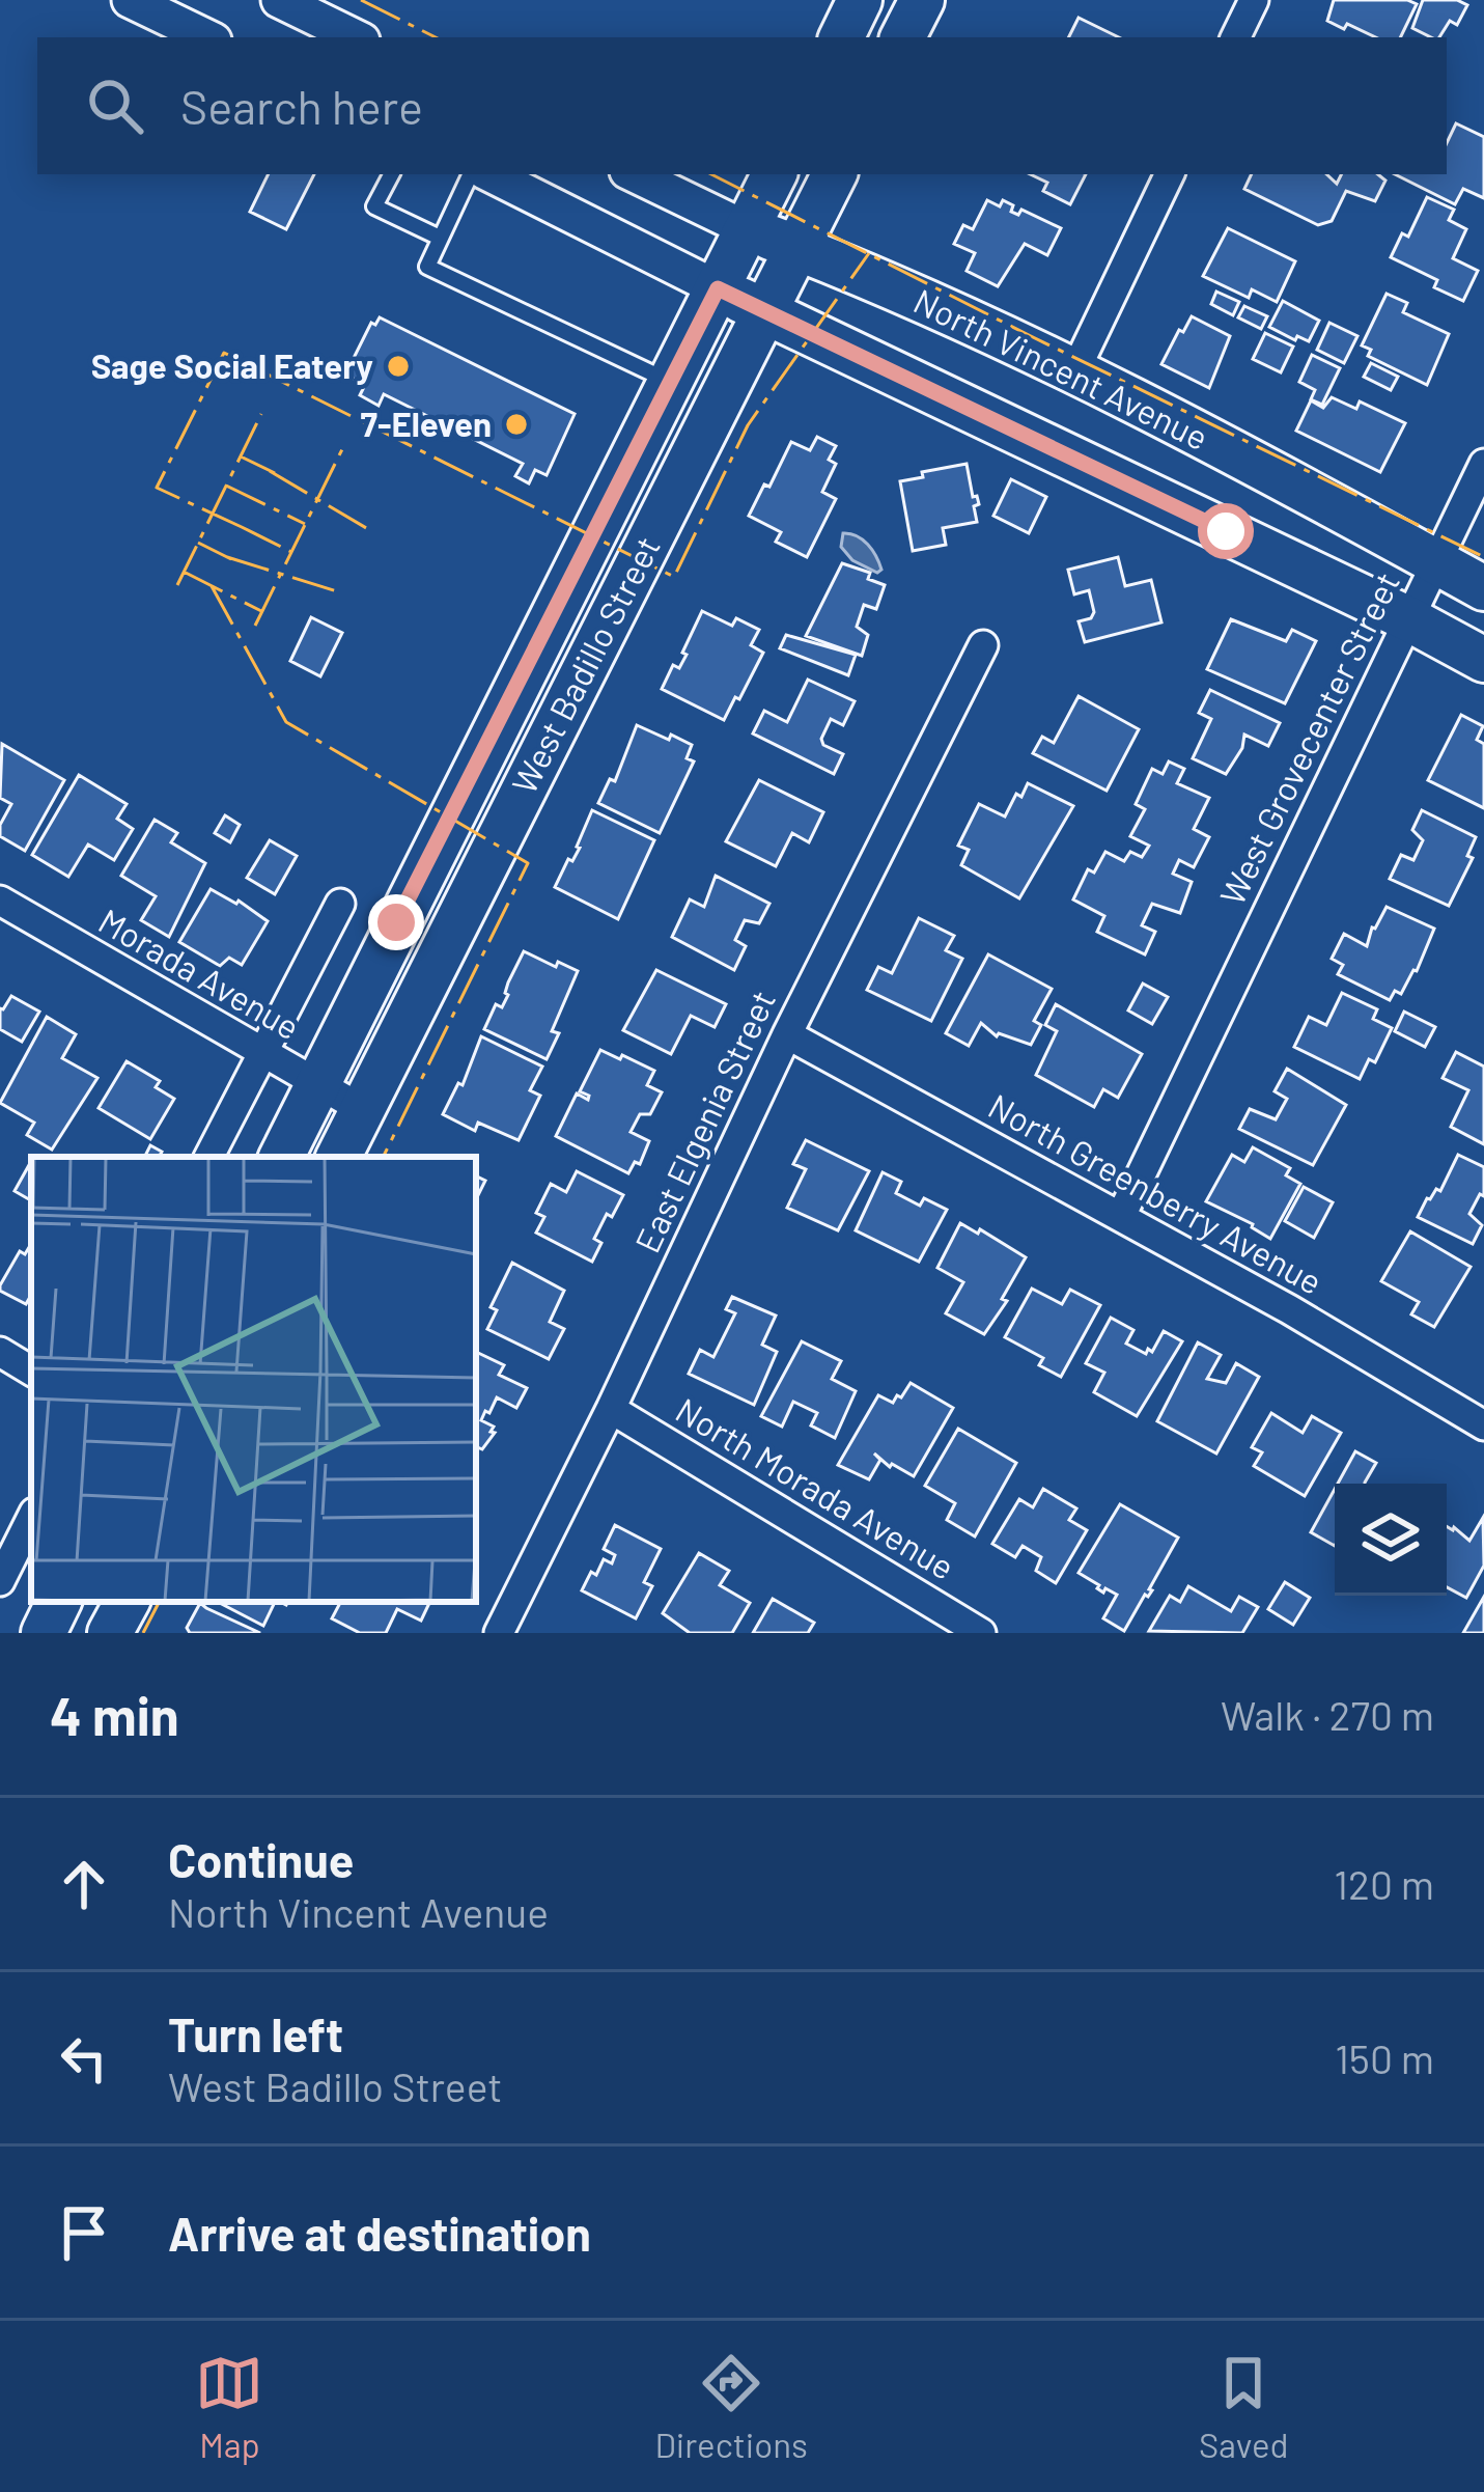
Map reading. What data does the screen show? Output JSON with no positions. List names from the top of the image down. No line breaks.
{"streets":{"main road":["North Vincent Avenue","West Badillo Street"],"street":["West Grovecenter Street","Morada Avenue","East Elgenia Street","North Greenberry Avenue","North Morada Avenue"]},"crossings":[["North Vincent Avenue","West Badillo Street"],["North Vincent Avenue","West Grovecenter Street"],["West Badillo Street","Morada Avenue"],["West Grovecenter Street","North Greenberry Avenue"],["East Elgenia Street","North Greenberry Avenue"],["East Elgenia Street","North Morada Avenue"]],"places":["Sage Social Eatery","7-Eleven"],"page":{"search":"Search here","heading":["4 min","Walk · 270 m"],"list":[["Continue","North Vincent Avenue","120 m"],["Turn left","West Badillo Street","150 m"],"Arrive at destination"],"nav":["Map","Directions","Saved"]}}
